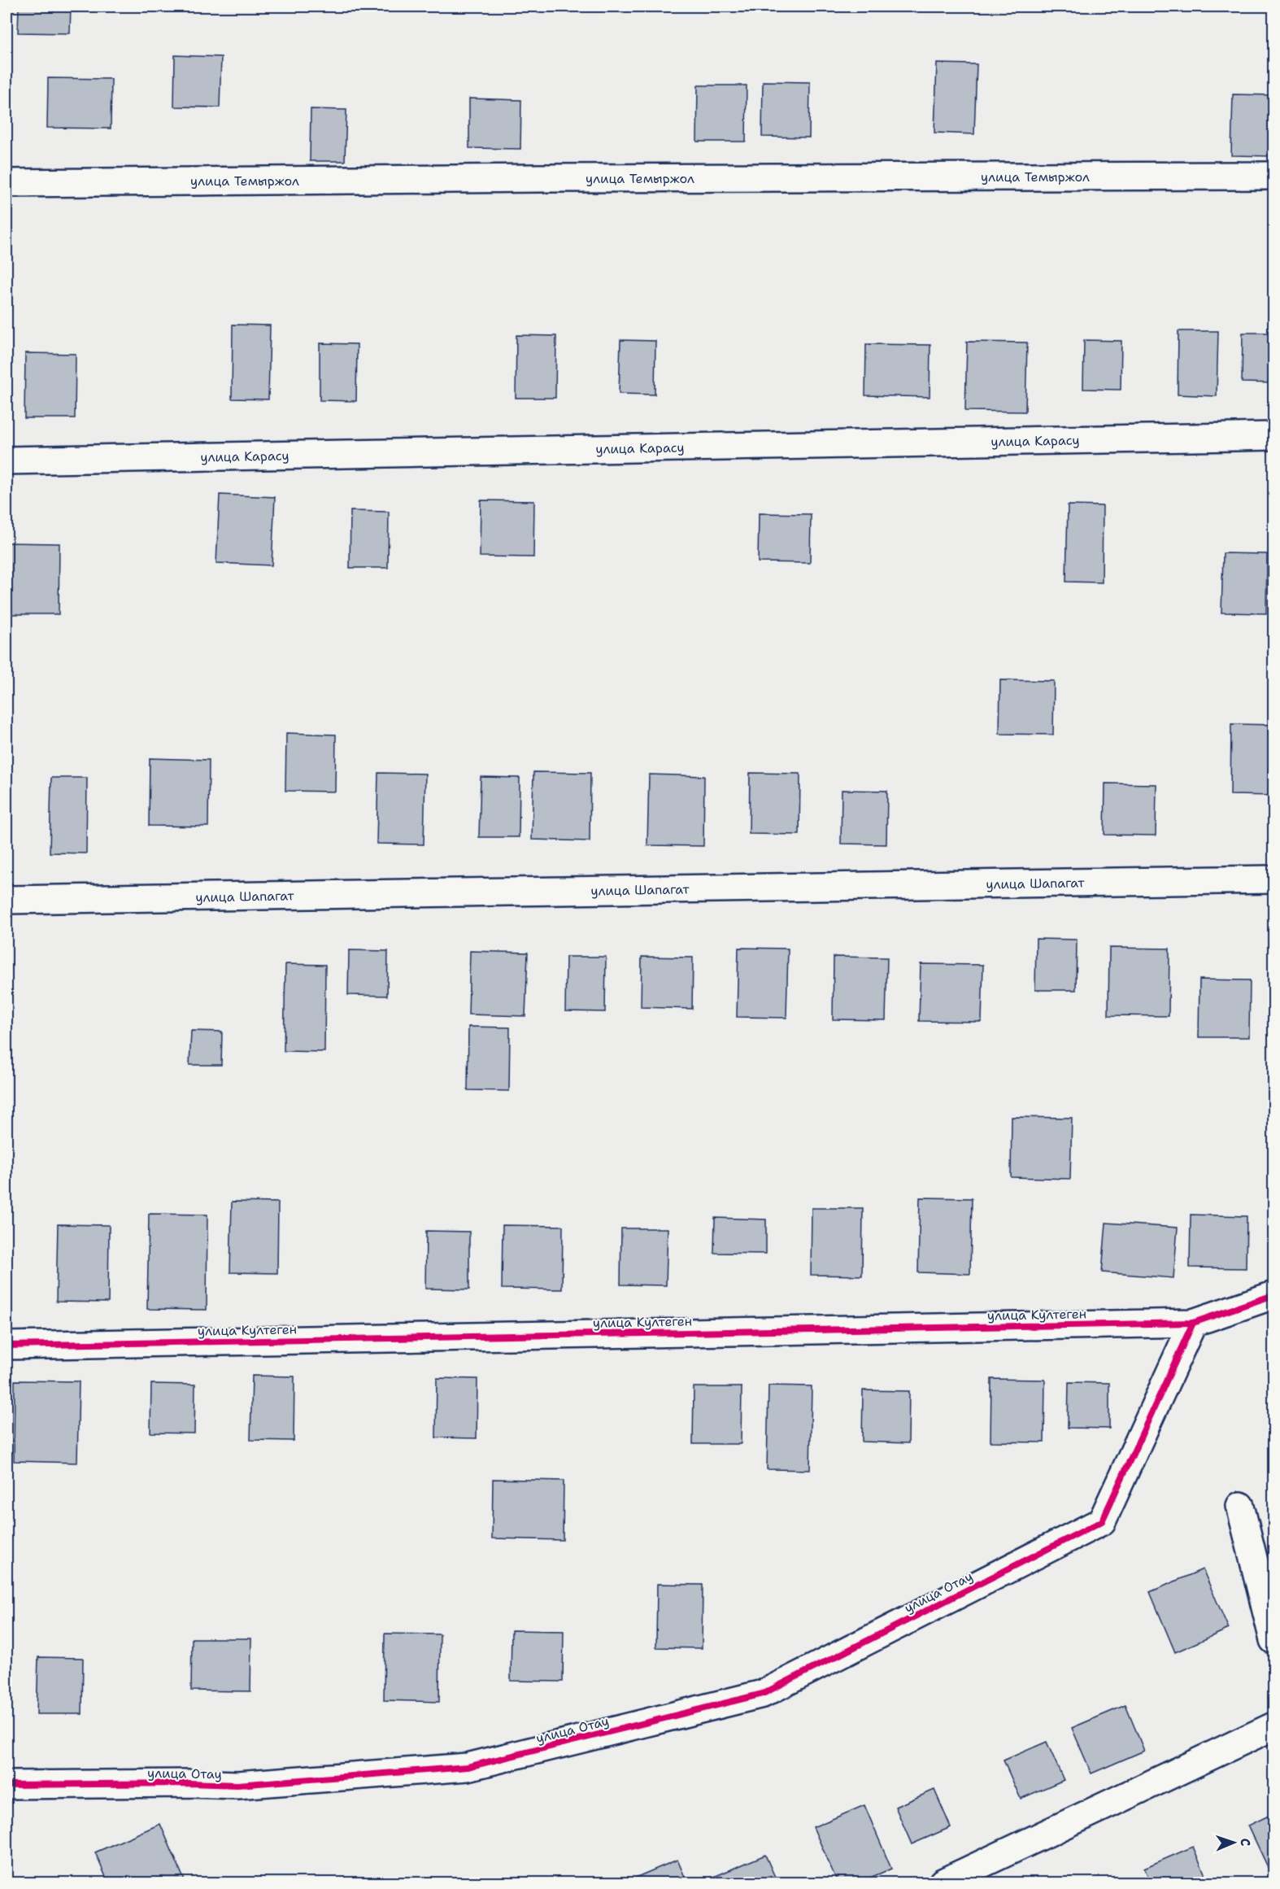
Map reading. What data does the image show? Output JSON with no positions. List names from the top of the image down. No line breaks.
{"streets":{"street":["улица Темыржол","улица Карасу","улица Шапагат","улица Култеген","улица Отау"]},"crossings":[["улица Култеген","улица Отау"]],"north":"right"}
